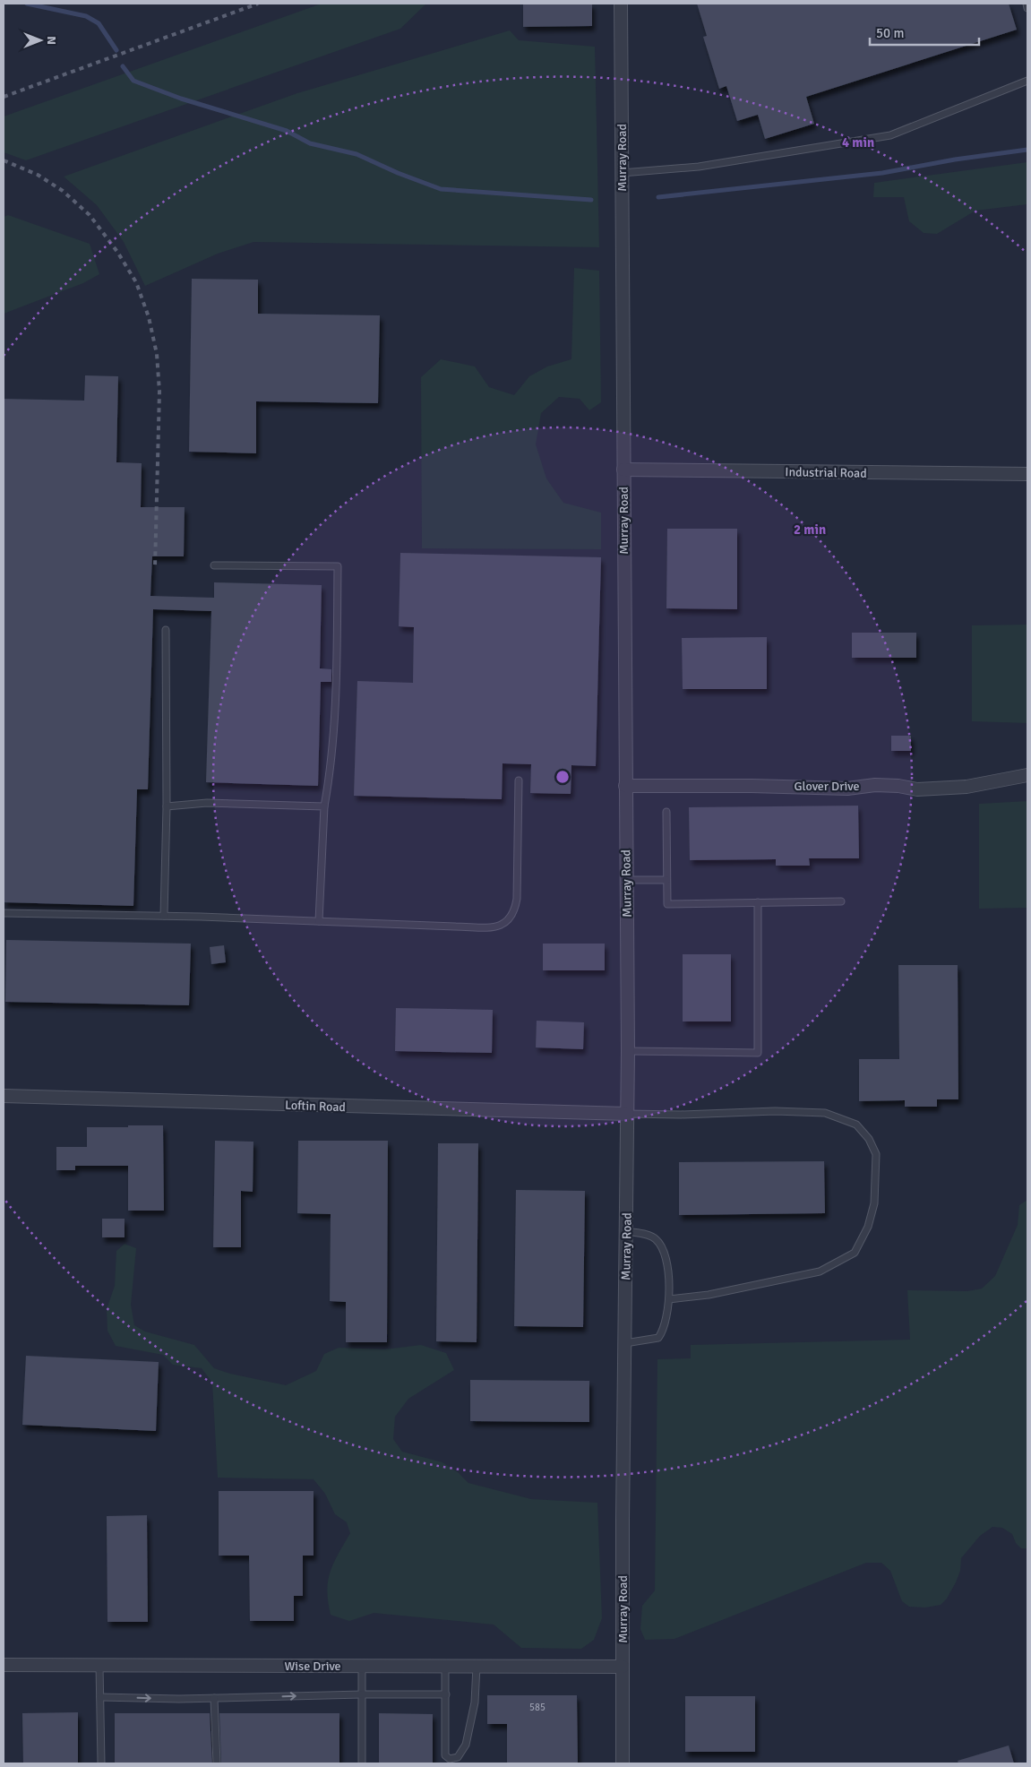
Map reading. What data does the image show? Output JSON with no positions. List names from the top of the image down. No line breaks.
{"streets":{"street":["Murray Road","Industrial Road","Glover Drive","Loftin Road","Wise Drive"]},"crossings":[["Murray Road","Industrial Road"],["Murray Road","Glover Drive"],["Murray Road","Loftin Road"],["Murray Road","Wise Drive"]],"house_numbers":["585"],"scale_bar":"50 m","north":"right","rings":["4 min","2 min"]}
